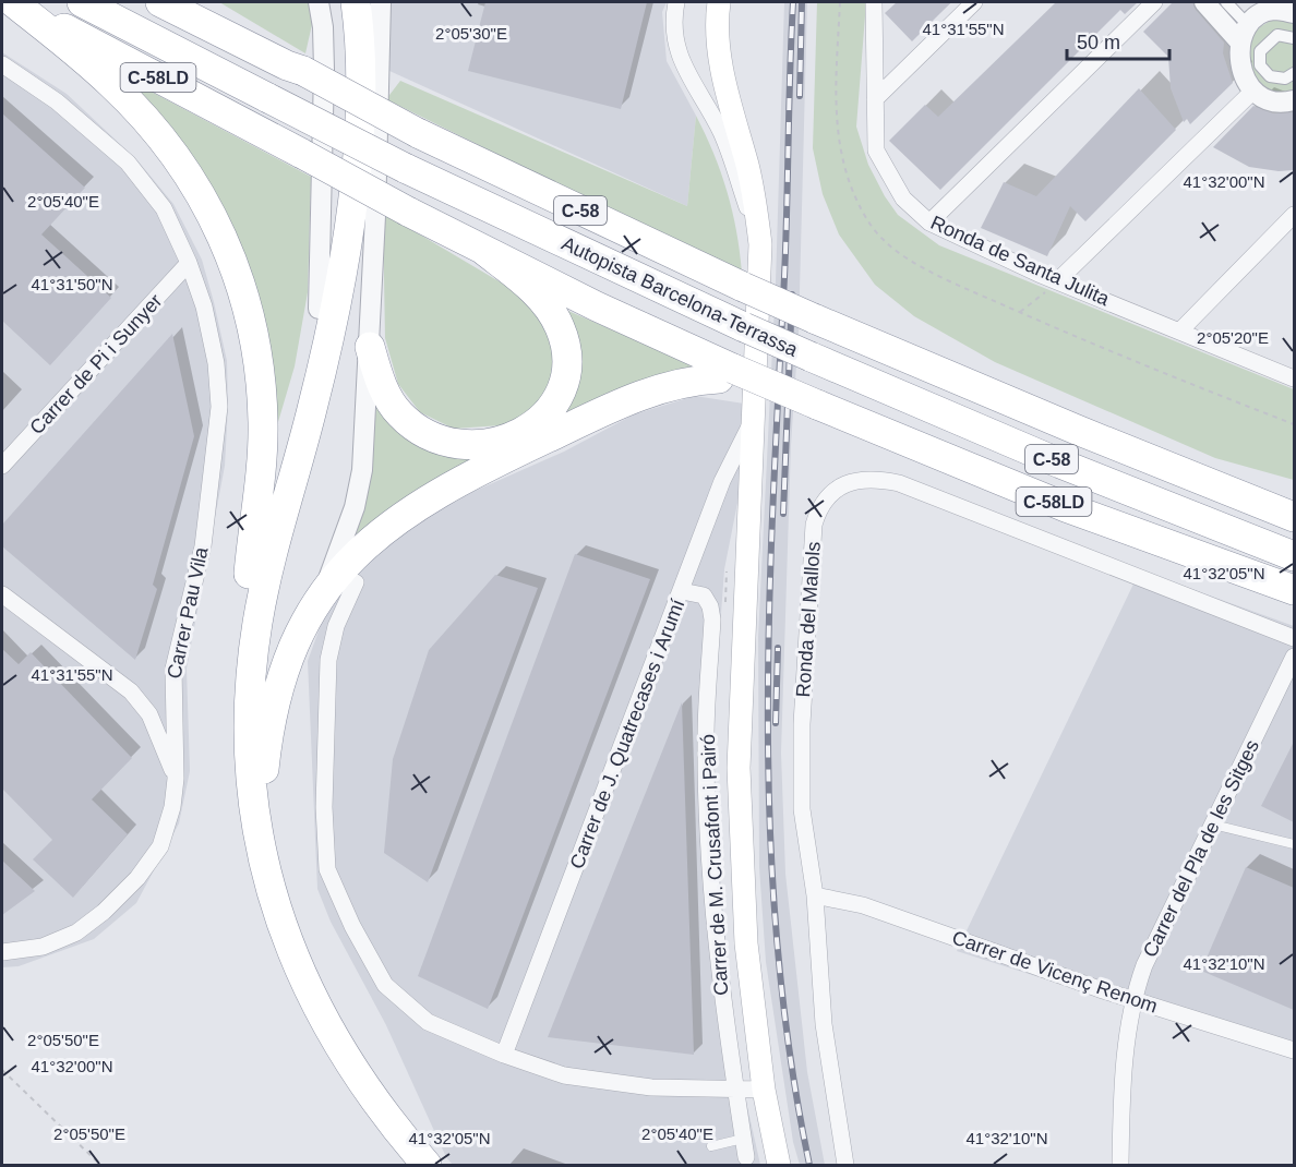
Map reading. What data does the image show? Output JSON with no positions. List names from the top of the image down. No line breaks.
{"streets":{"highway":["C-58LD","C-58","Autopista Barcelona-Terrassa"],"street":["Ronda de Santa Julita","Carrer de Pi i Sunyer","Carrer Pau Vila","Ronda del Mallols","Carrer de J. Quatrecases i Arumí","Carrer del Pla de les Sitges","Carrer de M. Crusafont i Pairó","Carrer de Vicenç Renom"]},"crossings":[["Carrer de Pi i Sunyer","Carrer Pau Vila"],["Ronda del Mallols","Carrer de Vicenç Renom"],["Carrer de J. Quatrecases i Arumí","Carrer de M. Crusafont i Pairó"],["Carrer del Pla de les Sitges","Carrer de Vicenç Renom"]],"scale_bar":"50 m","coordinates":["41°31'55\"N","2°05'30\"E","41°32'00\"N","2°05'40\"E","41°31'50\"N","2°05'20\"E","41°32'05\"N","41°32'10\"N","2°05'50\"E"]}
